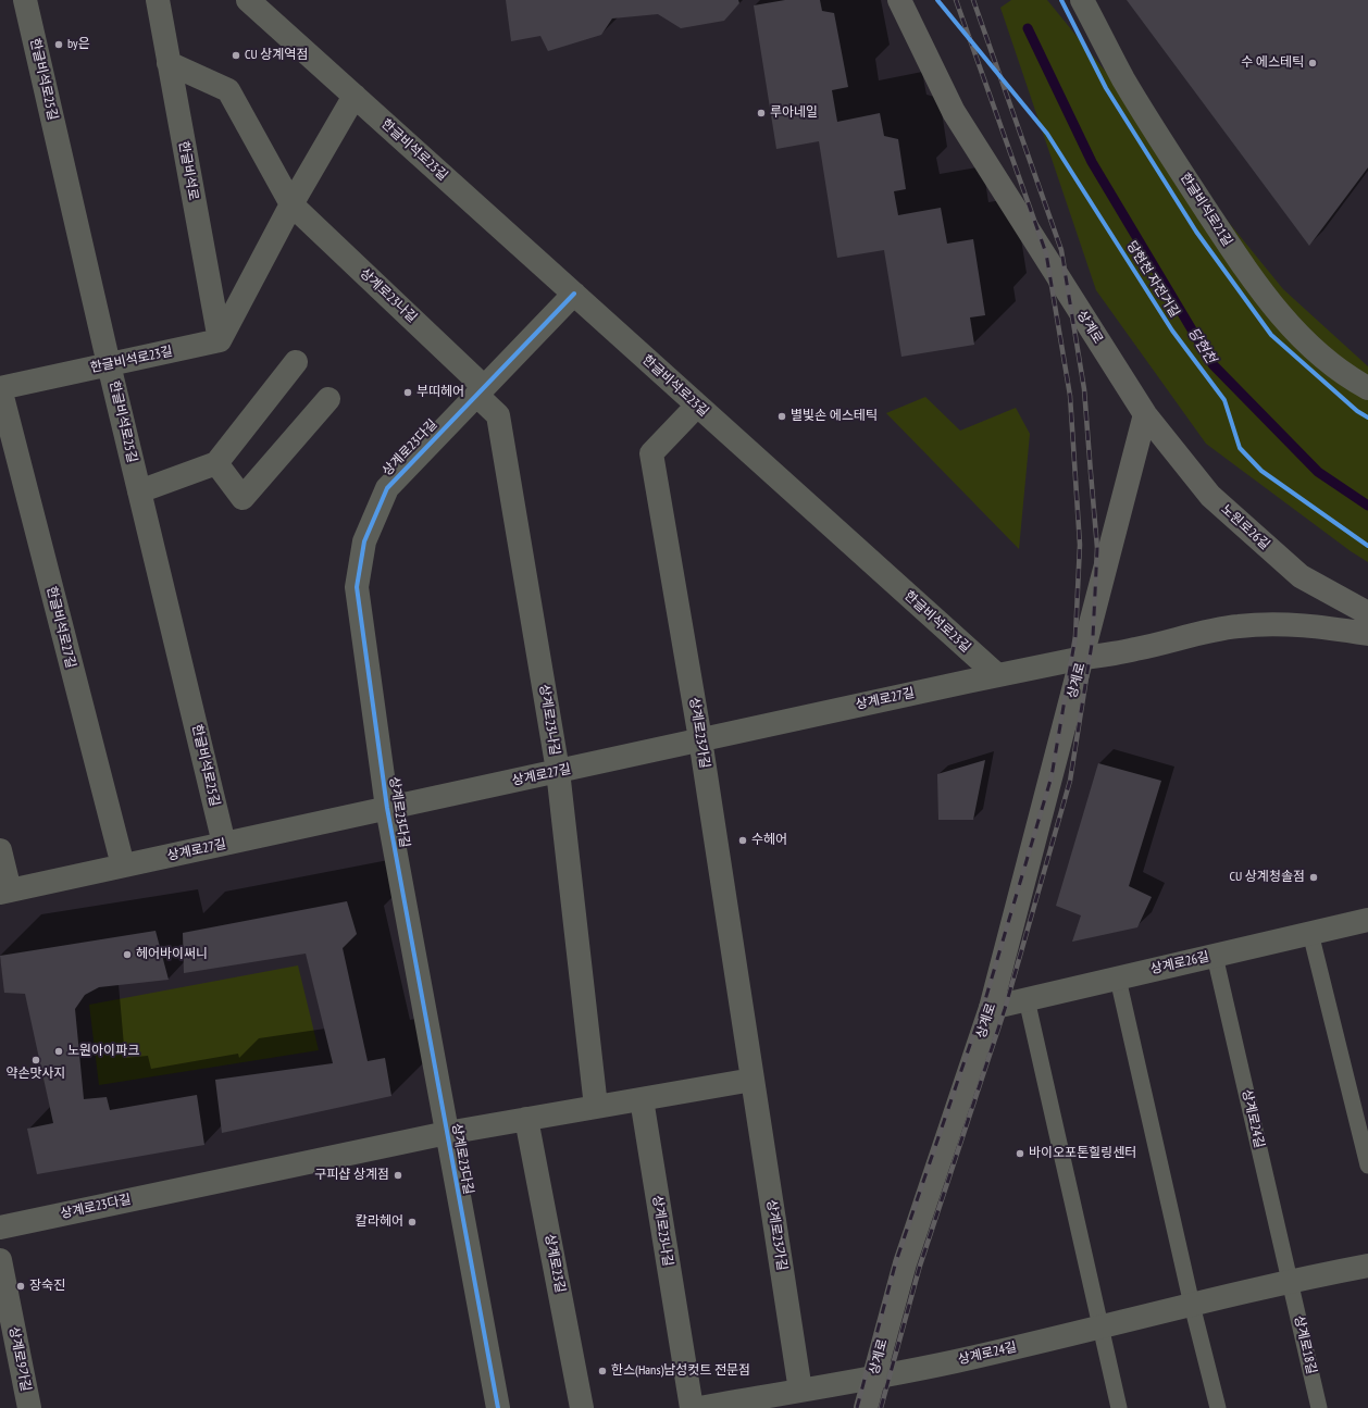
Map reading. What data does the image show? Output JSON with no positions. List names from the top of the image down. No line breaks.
{"streets":{"main road":["상계로","노원로26길"],"street":["한글비석로25길","한글비석로23길","한글비석로","한글비석로21길","상계로23나길","상계로23다길","한글비석로27길","상계로27길","상계로23가길","상계로26길","상계로24길","상계로23길","상계로9가길"],"lane":["상계로18길"],"cycle path":["당현천 자전거길"]},"crossings":[["한글비석로25길","한글비석로23길"],["한글비석로25길","상계로27길"],["한글비석로23길","한글비석로"],["한글비석로23길","상계로23다길"],["한글비석로23길","한글비석로27길"],["한글비석로23길","상계로27길"],["한글비석로23길","상계로23가길"],["한글비석로","상계로23나길"],["상계로23나길","상계로23다길"],["상계로23나길","상계로27길"],["상계로","노원로26길"],["상계로","상계로27길"],["상계로","상계로26길"],["상계로","상계로24길"],["상계로23다길","상계로27길"],["한글비석로27길","상계로27길"],["상계로27길","상계로23가길"],["상계로26길","상계로24길"],["상계로24길","상계로18길"]],"water":["당현천"],"places":["by은","CU 상계역점","수 에스테틱","루아네일","부띠헤어","별빛손 에스테틱","수헤어","CU 상계청솔점","헤어바이써니","노원아이파크","약손맛사지","바이오포톤힐링센터","구피샵 상계점","칼라헤어","장숙진","한스(Hans)남성컷트 전문점"]}
